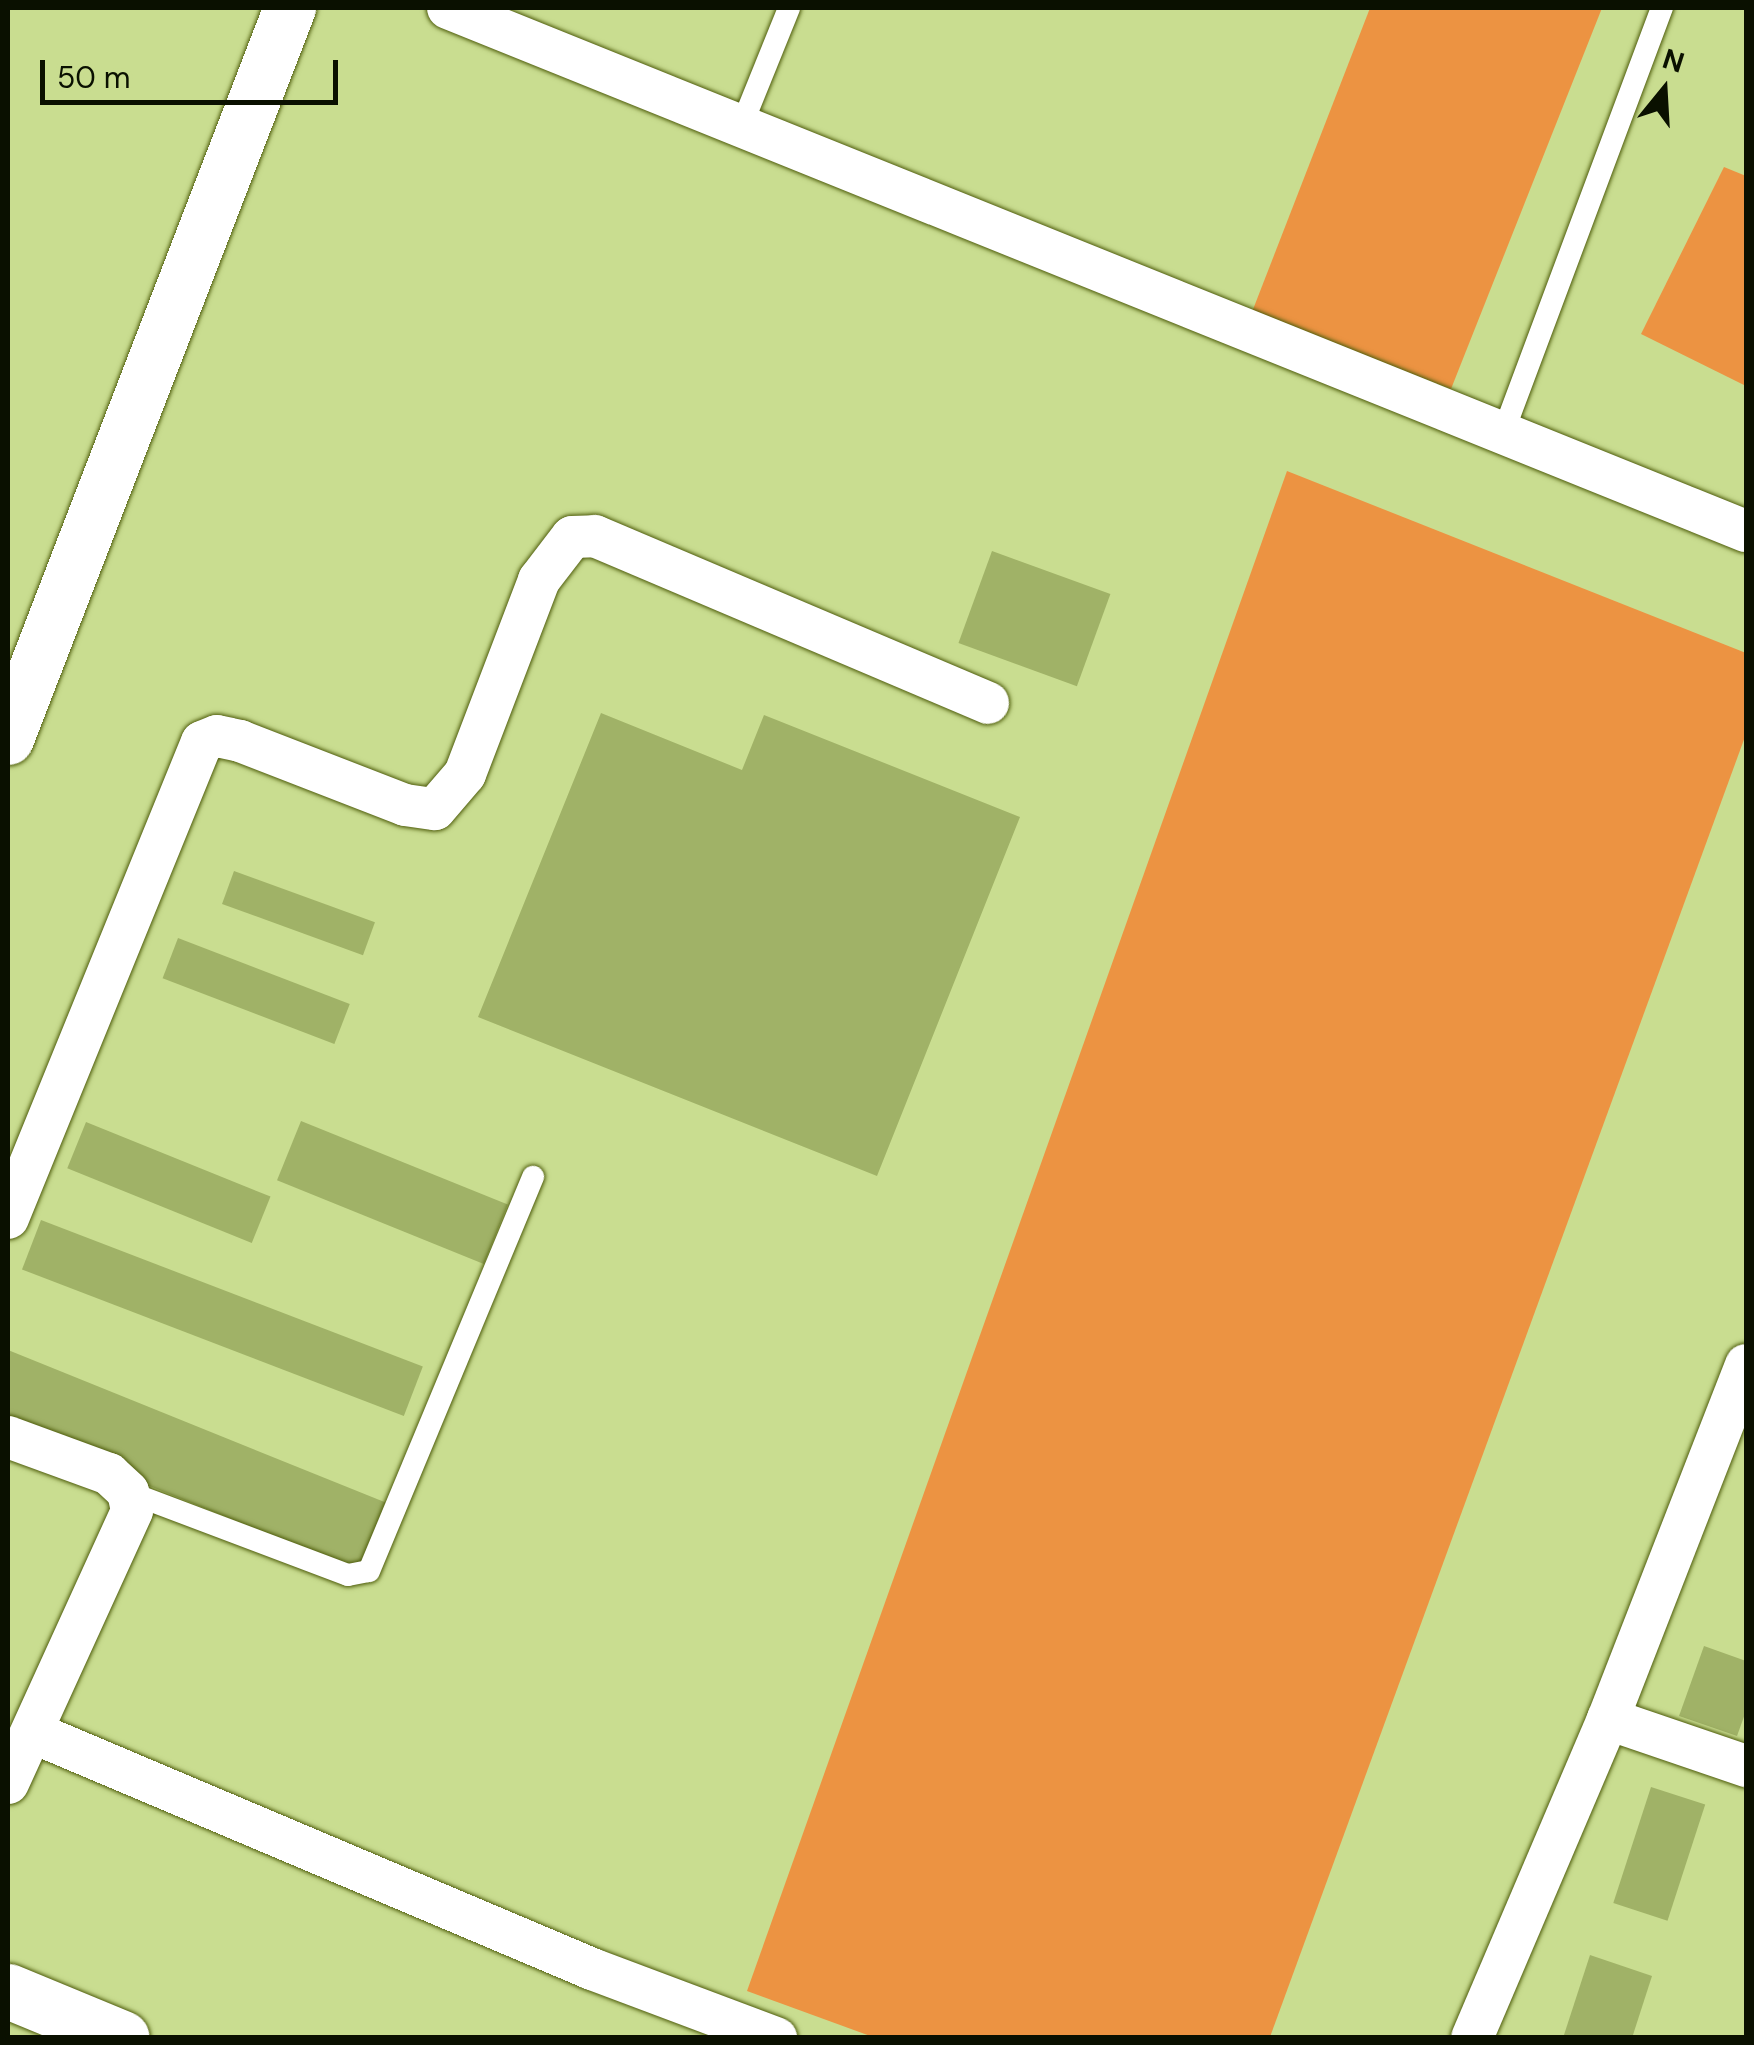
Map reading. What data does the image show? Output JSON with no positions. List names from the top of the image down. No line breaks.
{"scale_bar":"50 m","north":"top"}
